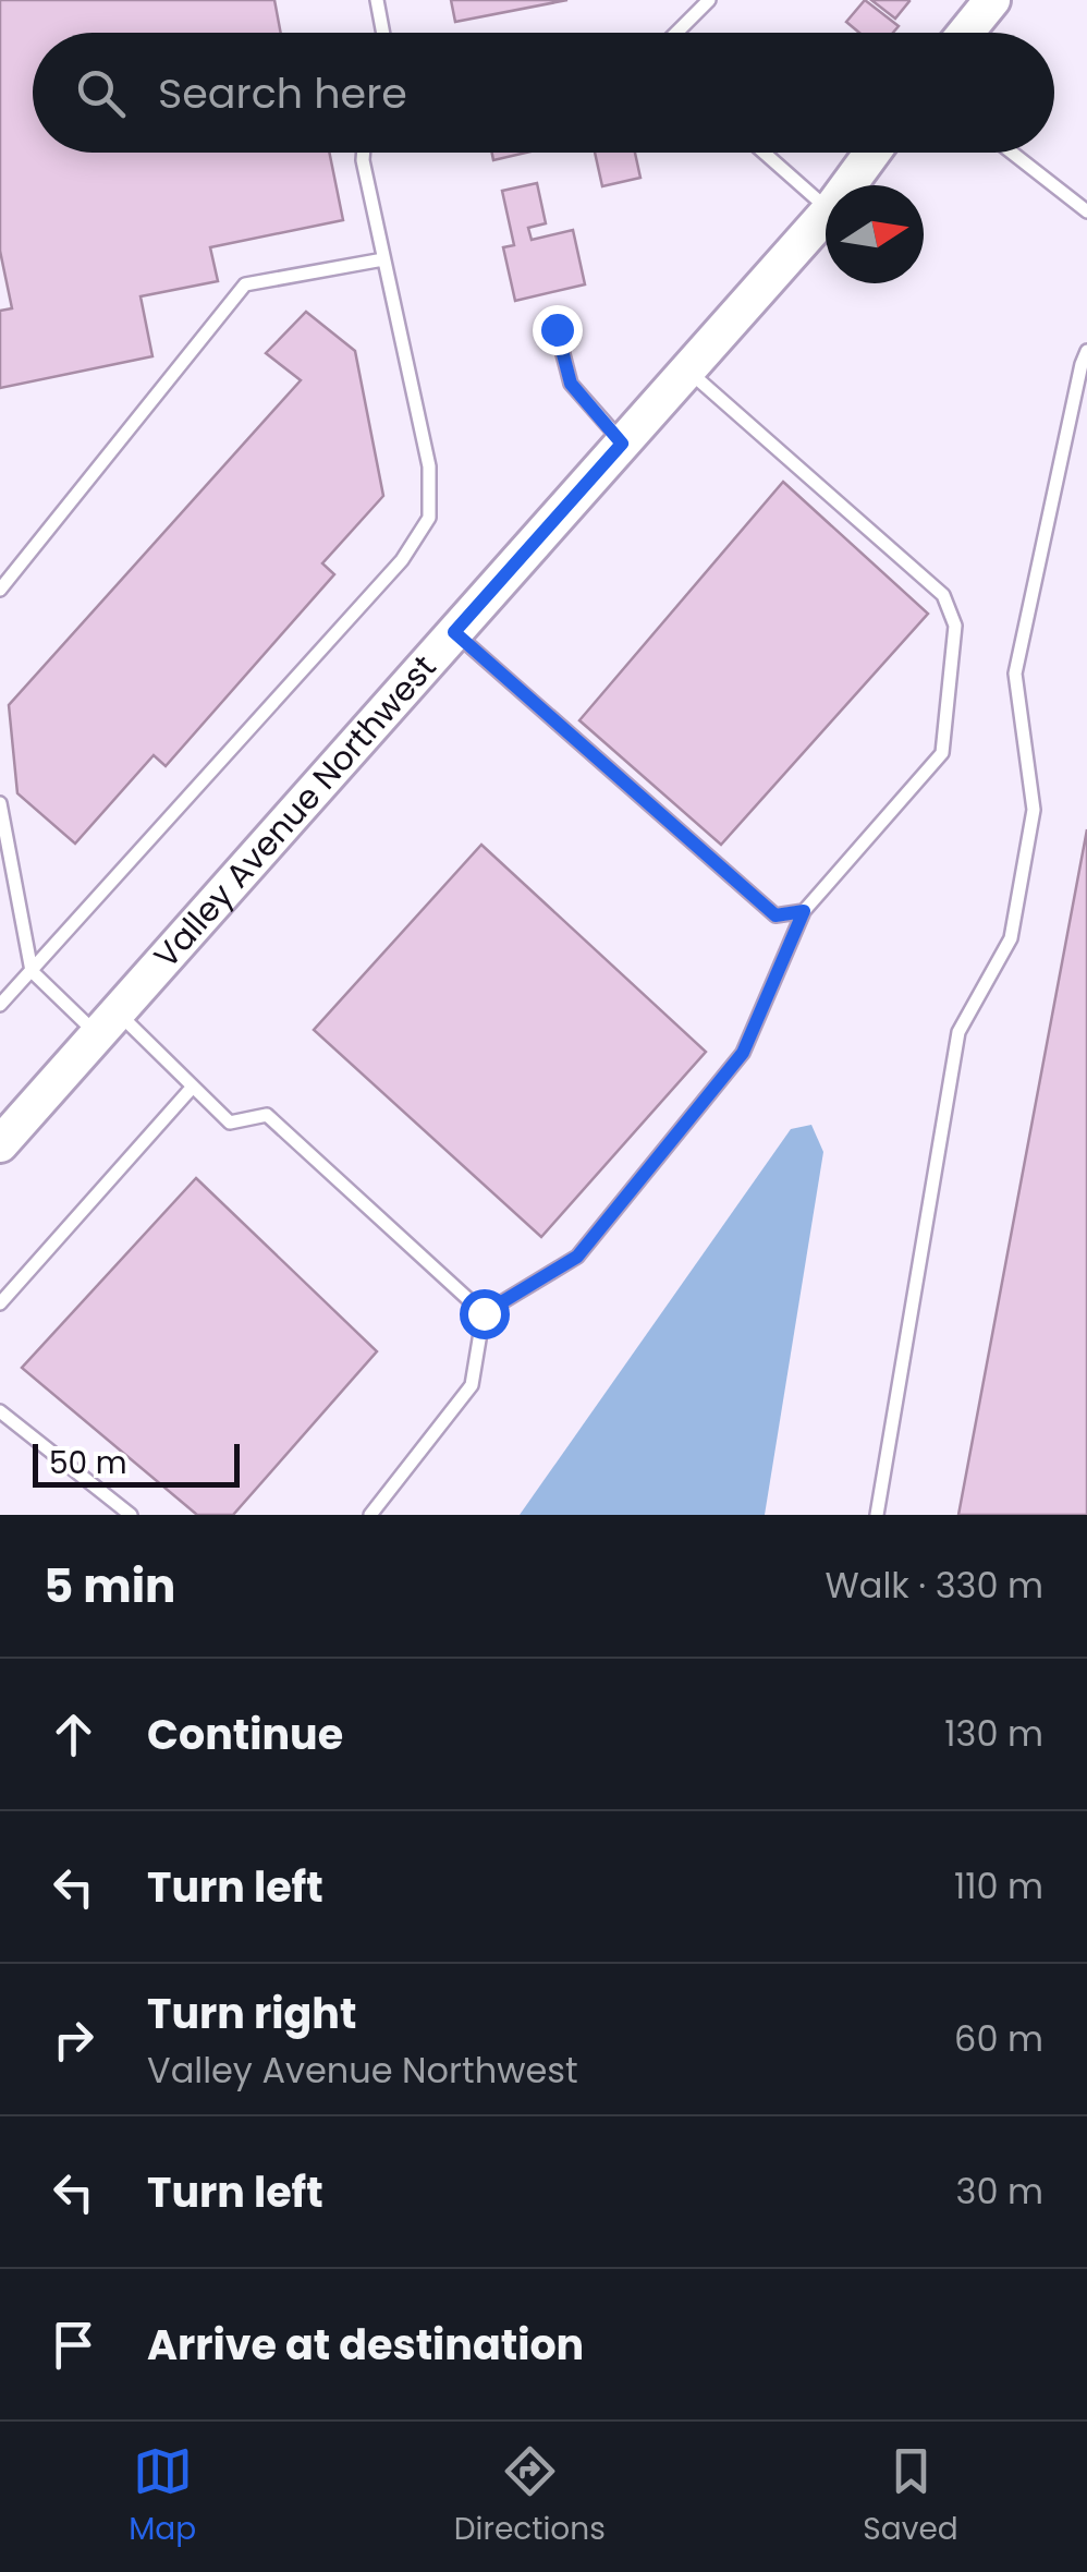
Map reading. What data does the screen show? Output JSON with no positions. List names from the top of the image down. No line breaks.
{"streets":{"main road":["Valley Avenue Northwest"]},"scale_bar":"50 m","north":"right","page":{"search":"Search here","scale":"50 m","heading":["5 min","Walk · 330 m"],"list":[["Continue","130 m"],["Turn left","110 m"],["Turn right","Valley Avenue Northwest","60 m"],["Turn left","30 m"],"Arrive at destination"],"nav":["Map","Directions","Saved"]}}
